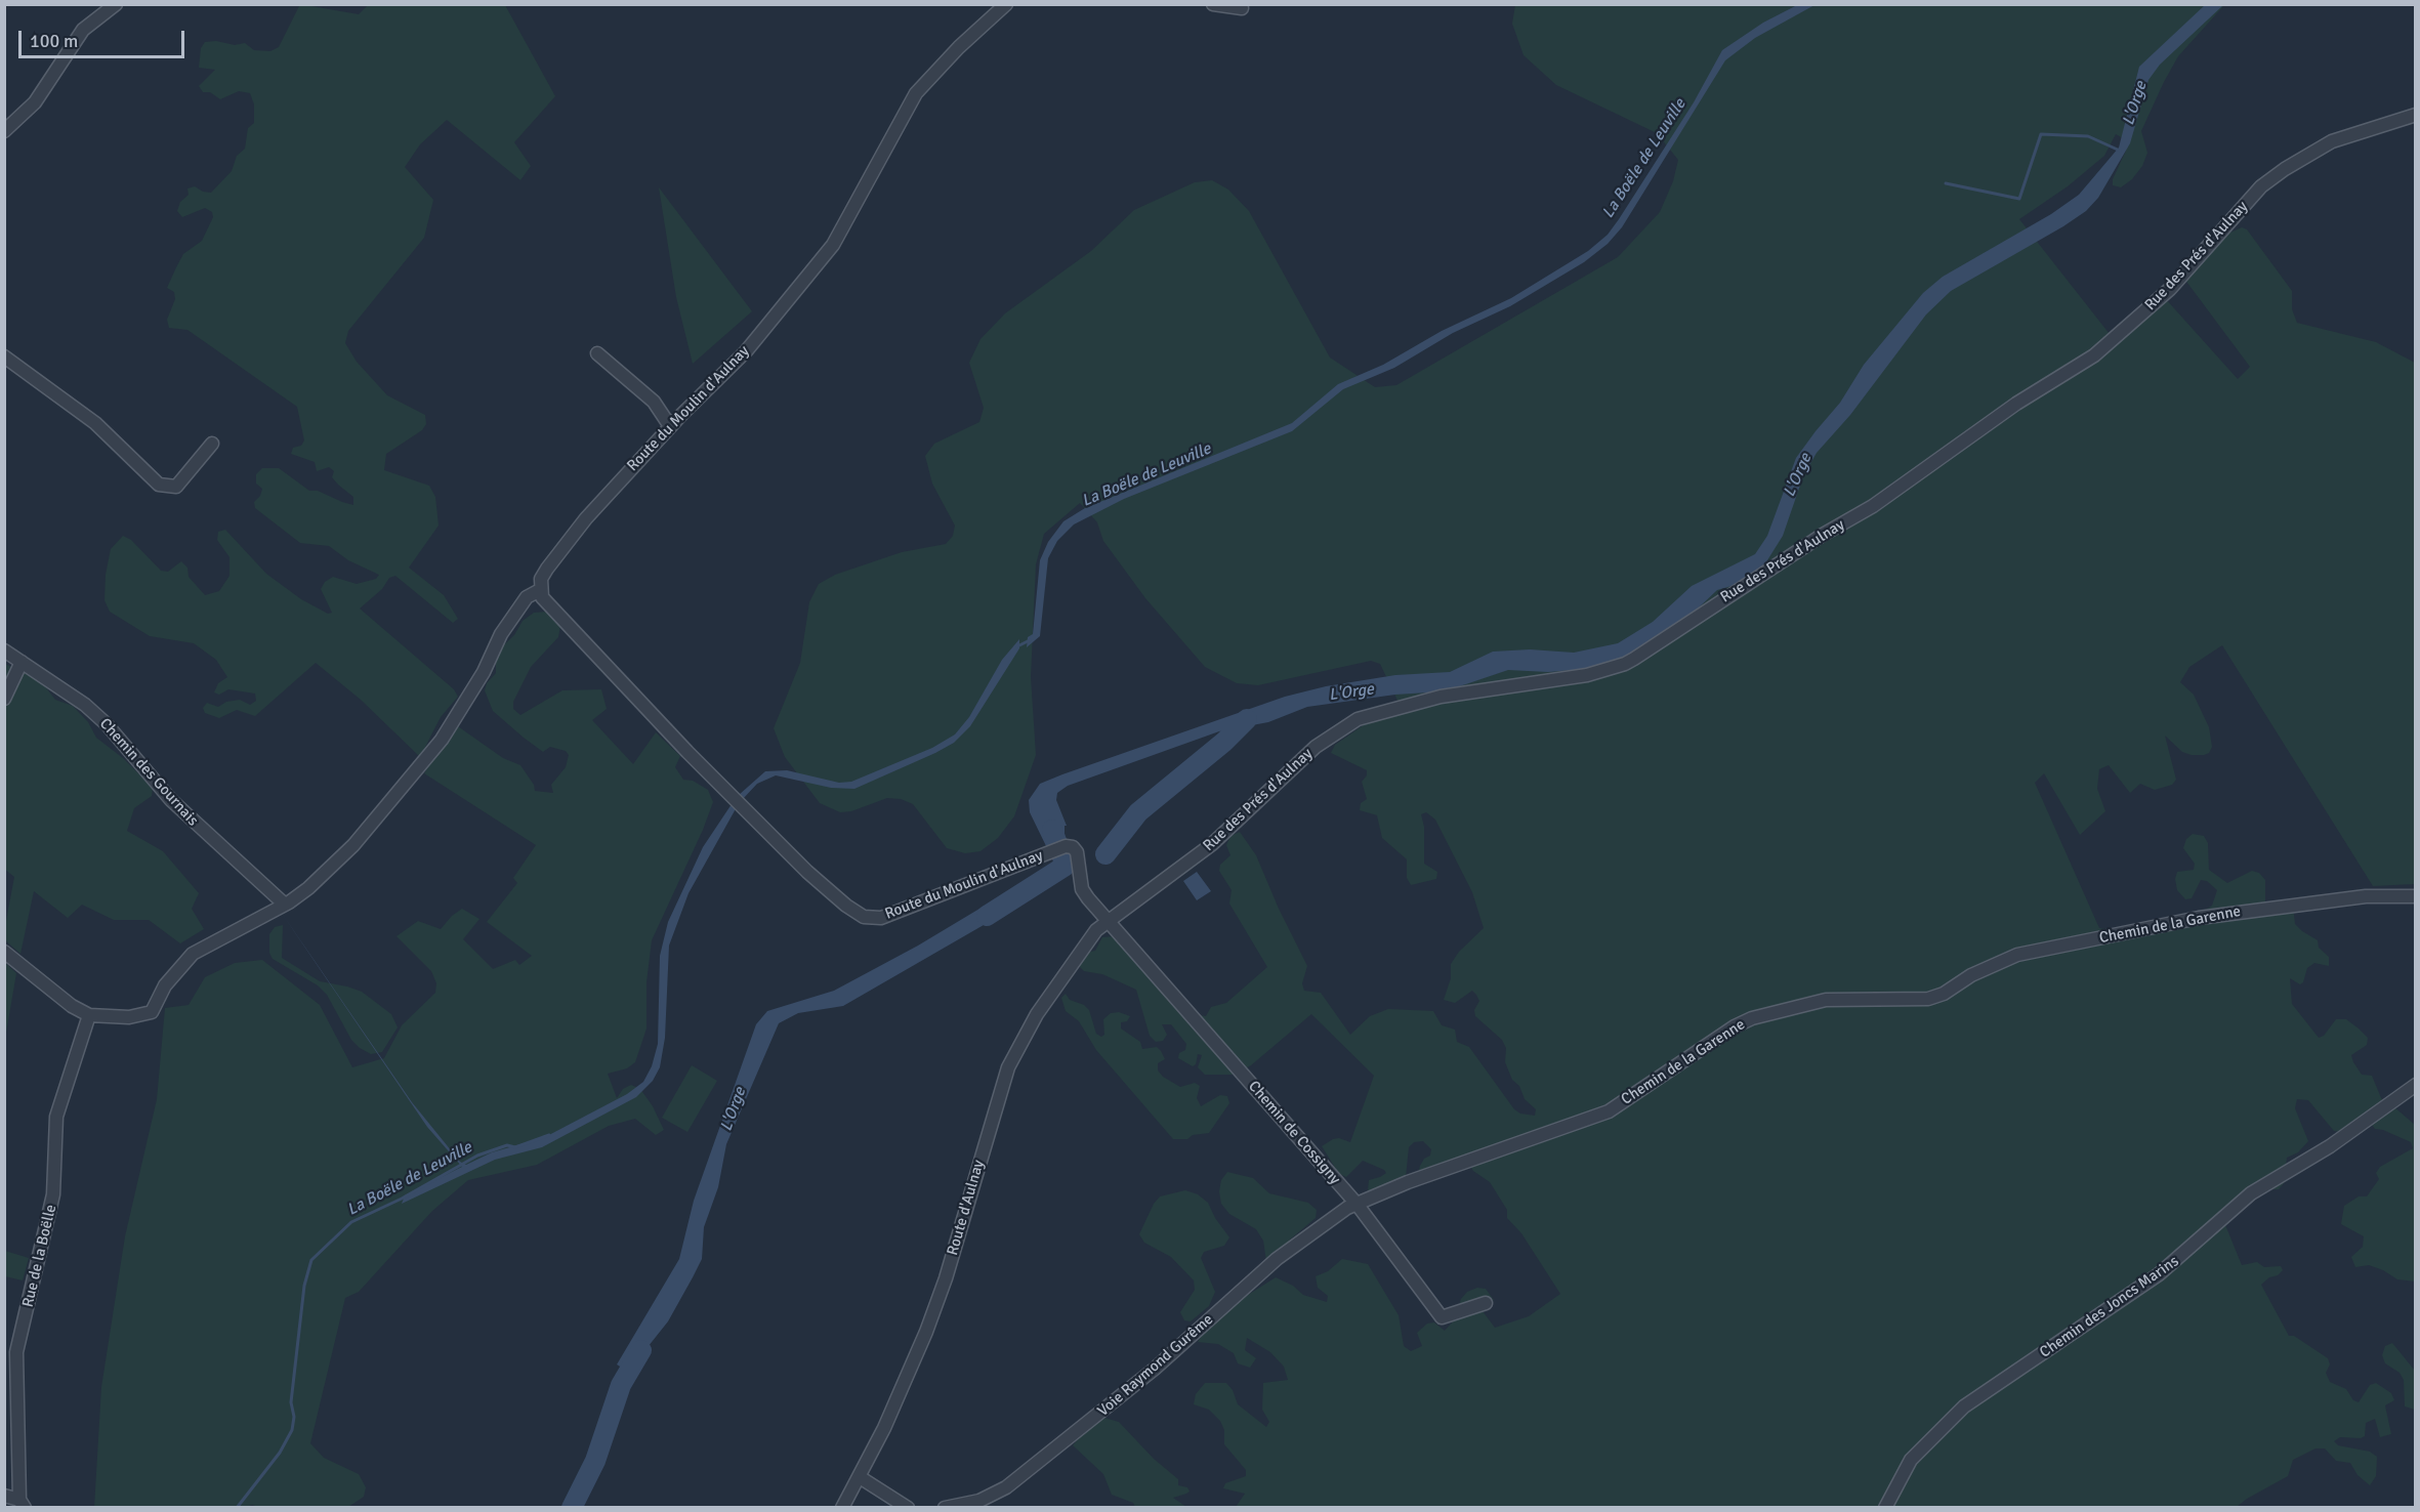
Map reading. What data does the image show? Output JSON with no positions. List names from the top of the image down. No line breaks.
{"streets":{"street":["Rue des Prés d'Aulnay","Route du Moulin d'Aulnay","Chemin des Gournais","Chemin de la Garenne","Chemin de Cossigny","Route d'Aulnay","Rue de la Boëlle","Chemin des Joncs Marins","Voie Raymond Gurême"]},"crossings":[["Rue des Prés d'Aulnay","Chemin de Cossigny"],["Rue des Prés d'Aulnay","Route d'Aulnay"],["Route du Moulin d'Aulnay","Chemin de Cossigny"],["Chemin de la Garenne","Chemin de Cossigny"],["Chemin de la Garenne","Voie Raymond Gurême"],["Chemin de Cossigny","Route d'Aulnay"],["Chemin de Cossigny","Voie Raymond Gurême"]],"water":["L'Orge","La Boële de Leuville"],"scale_bar":"100 m"}
